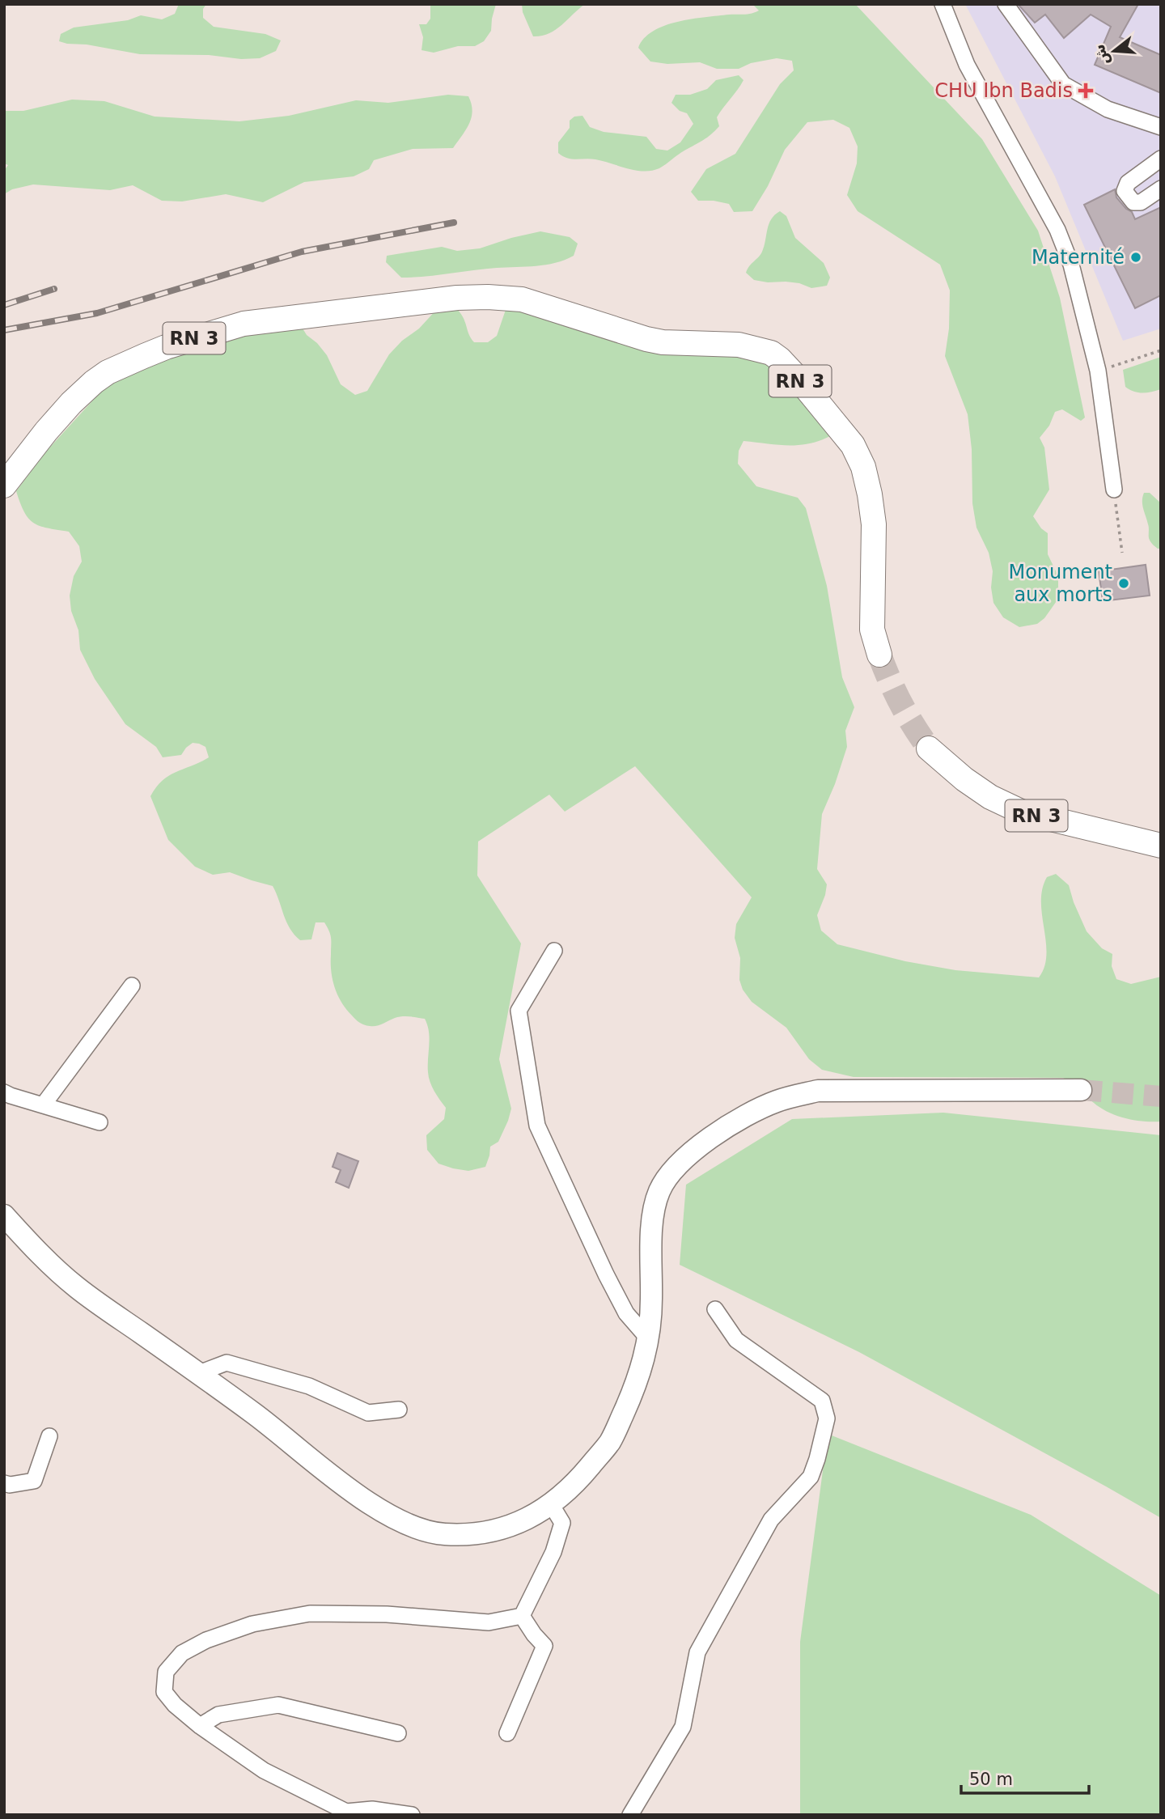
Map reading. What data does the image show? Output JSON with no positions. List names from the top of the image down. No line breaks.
{"streets":{"main road":["RN 3"]},"places":{"health":["CHU Ibn Badis"],"other":["Maternité","Monument aux morts"]},"scale_bar":"50 m","north":"left"}
